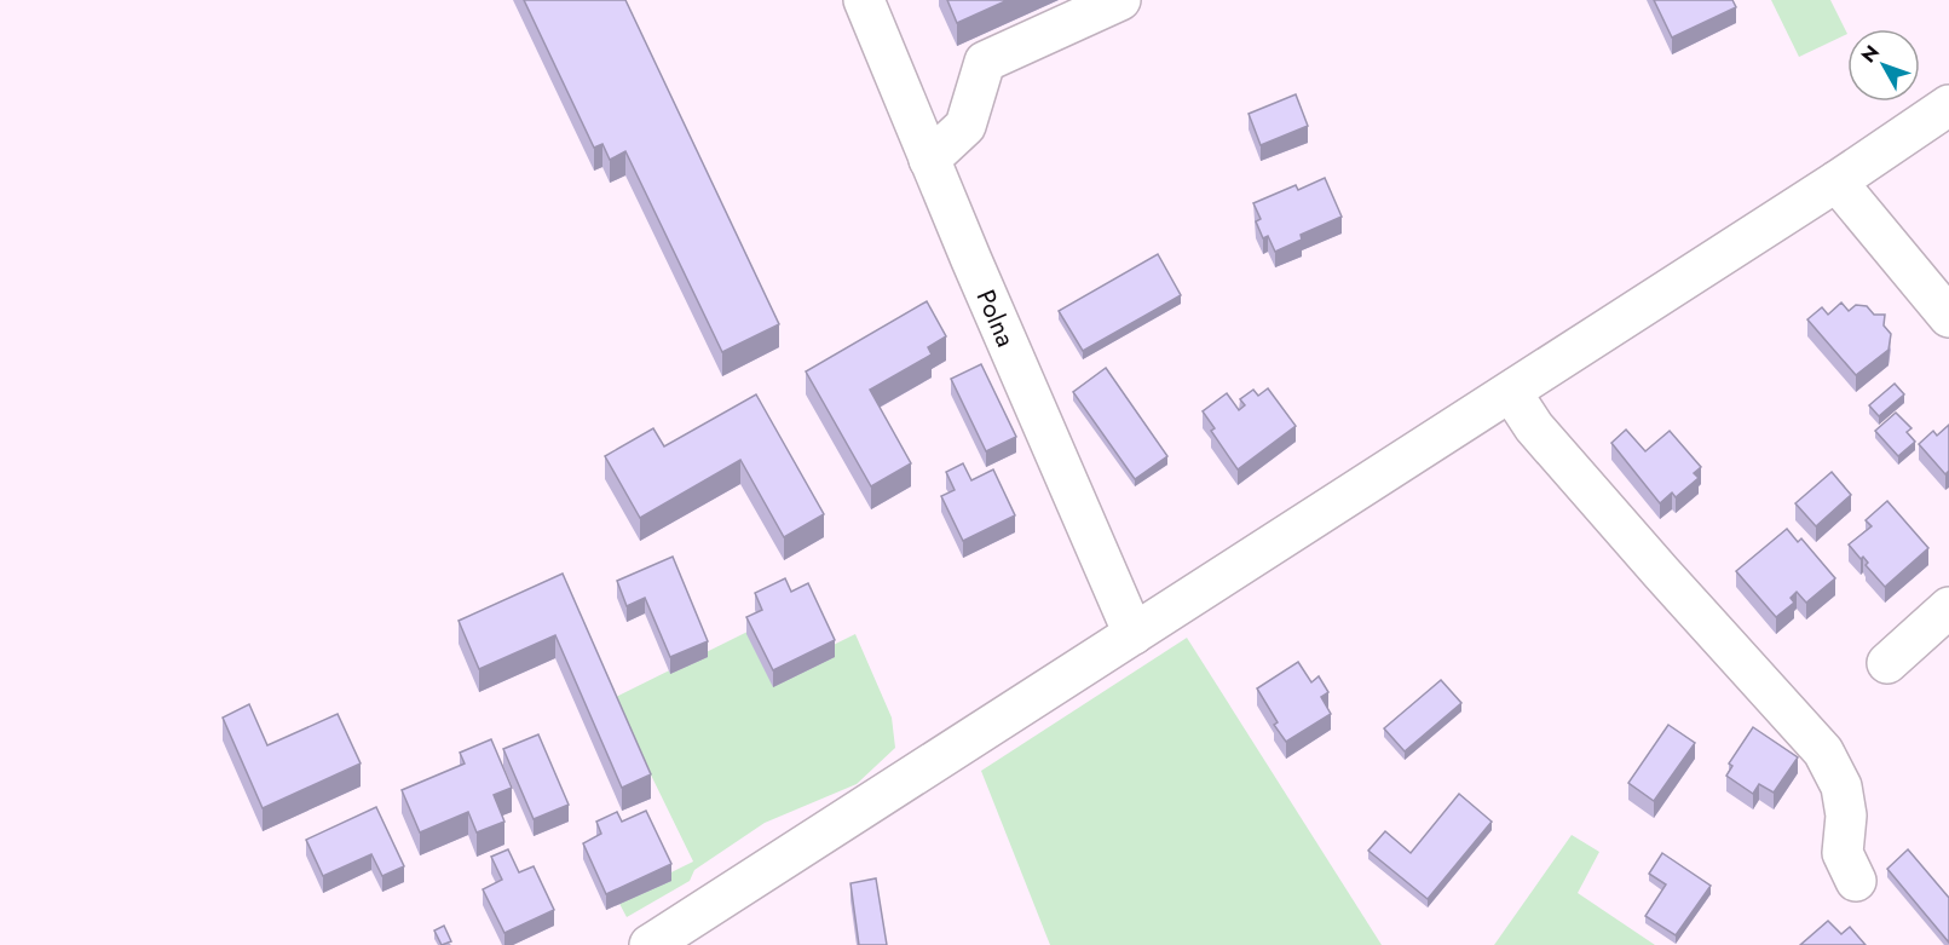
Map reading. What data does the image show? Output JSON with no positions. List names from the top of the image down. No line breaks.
{"streets":{"street":["Polna"]},"north":"top left"}
